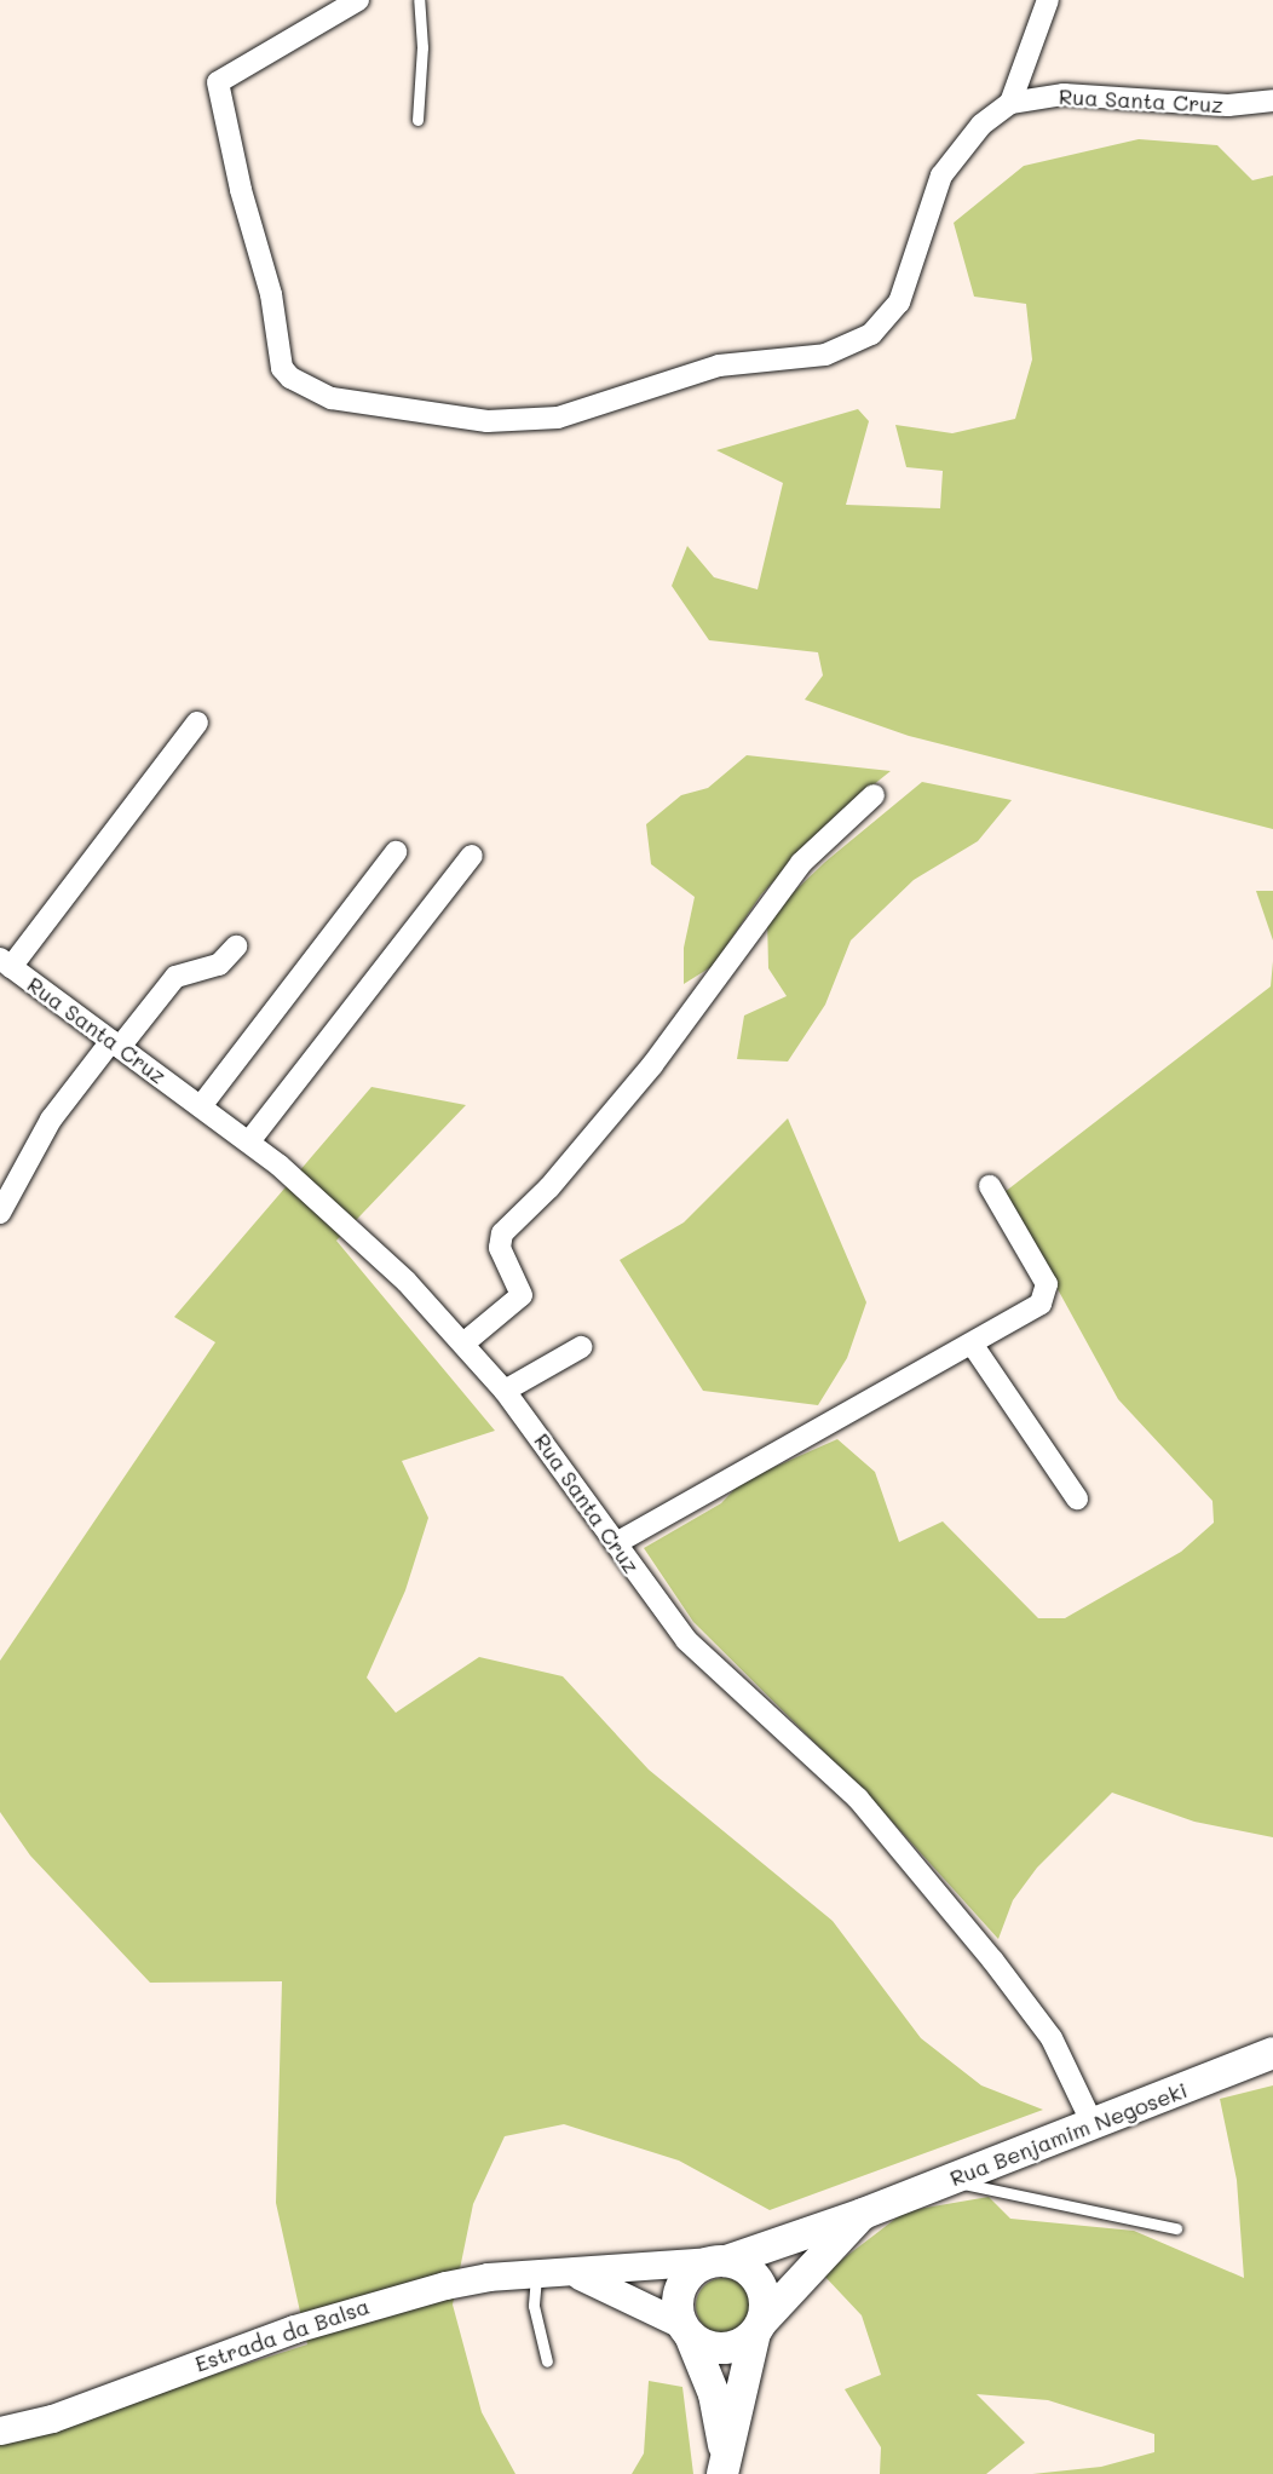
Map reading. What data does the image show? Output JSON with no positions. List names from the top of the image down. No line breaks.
{"streets":{"main road":["Rua Benjamim Negoseki"],"street":["Rua Santa Cruz","Estrada da Balsa"]},"crossings":[["Rua Santa Cruz","Rua Benjamim Negoseki"],["Rua Benjamim Negoseki","Estrada da Balsa"]]}
